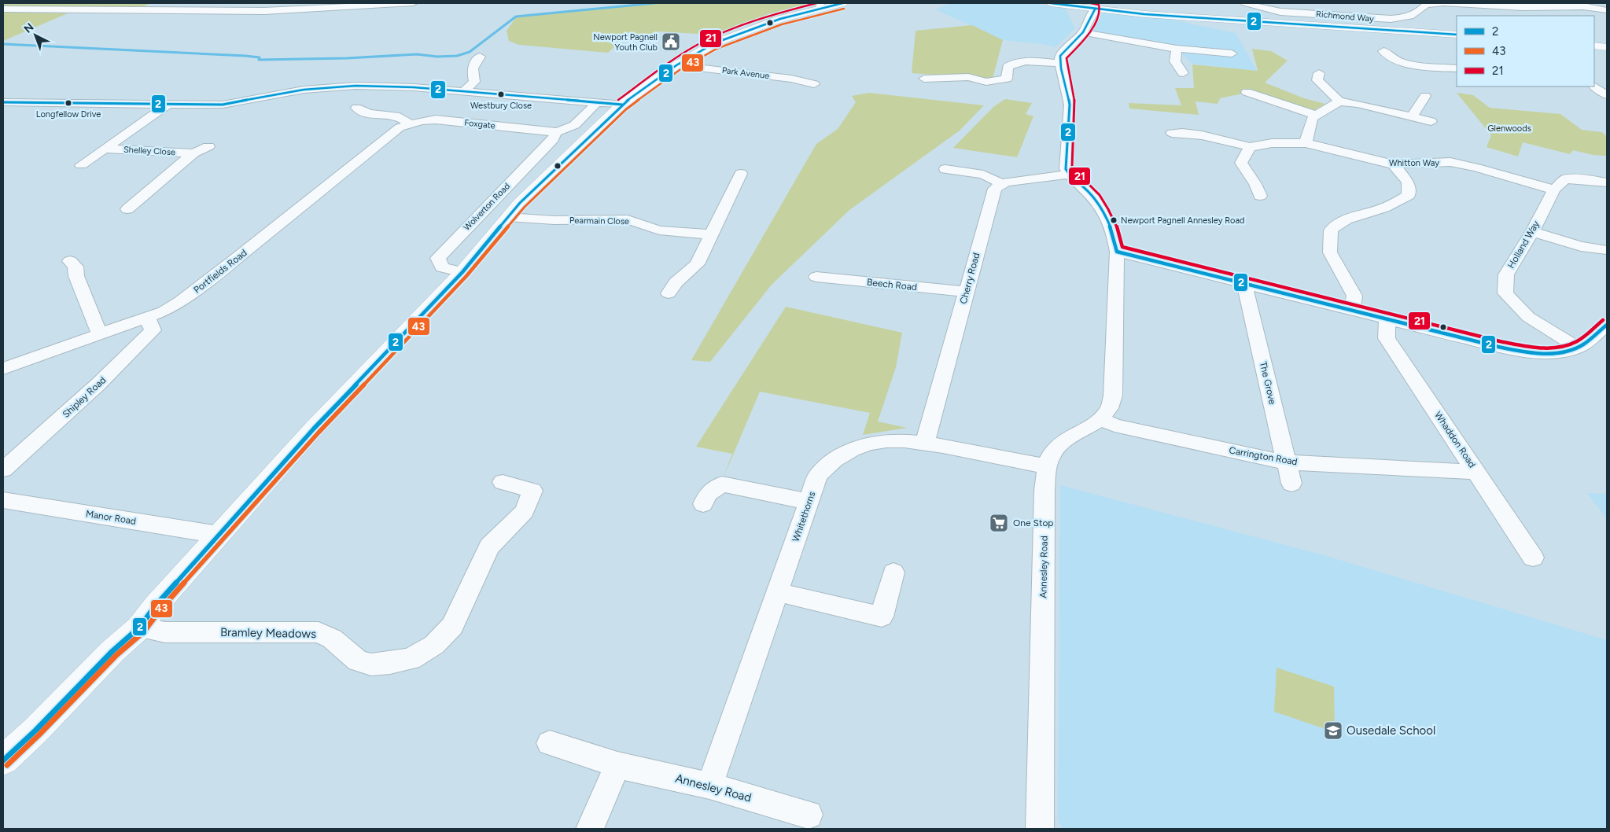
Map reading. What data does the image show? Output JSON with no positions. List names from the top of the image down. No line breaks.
{"streets":{"street":["Richmond Way","Park Avenue","Foxgate","Shelley Close","Whitton Way","Wolverton Road","Pearmain Close","Holland Way","Portfields Road","Cherry Road","Beech Road","The Grove","Shipley Road","Whaddon Road","Carrington Road","Whitethorns","Manor Road","Annesley Road","Bramley Meadows"]},"crossings":[["Foxgate","Wolverton Road"],["Foxgate","Portfields Road"],["Whitton Way","Holland Way"],["Portfields Road","Shipley Road"],["Cherry Road","Beech Road"],["Cherry Road","Whitethorns"],["The Grove","Carrington Road"],["Whaddon Road","Carrington Road"],["Carrington Road","Annesley Road"],["Whitethorns","Annesley Road"]],"parks":["Glenwoods"],"places":{"public building":["Newport Pagnell Youth Club"],"other":["Westbury Close","Longfellow Drive","Newport Pagnell Annesley Road"],"supermarket":["One Stop"],"school or university":["Ousedale School"]},"lines":["transit line 2","transit line 21","transit line 43"],"legend":["2","43","21"],"north":"top left"}
